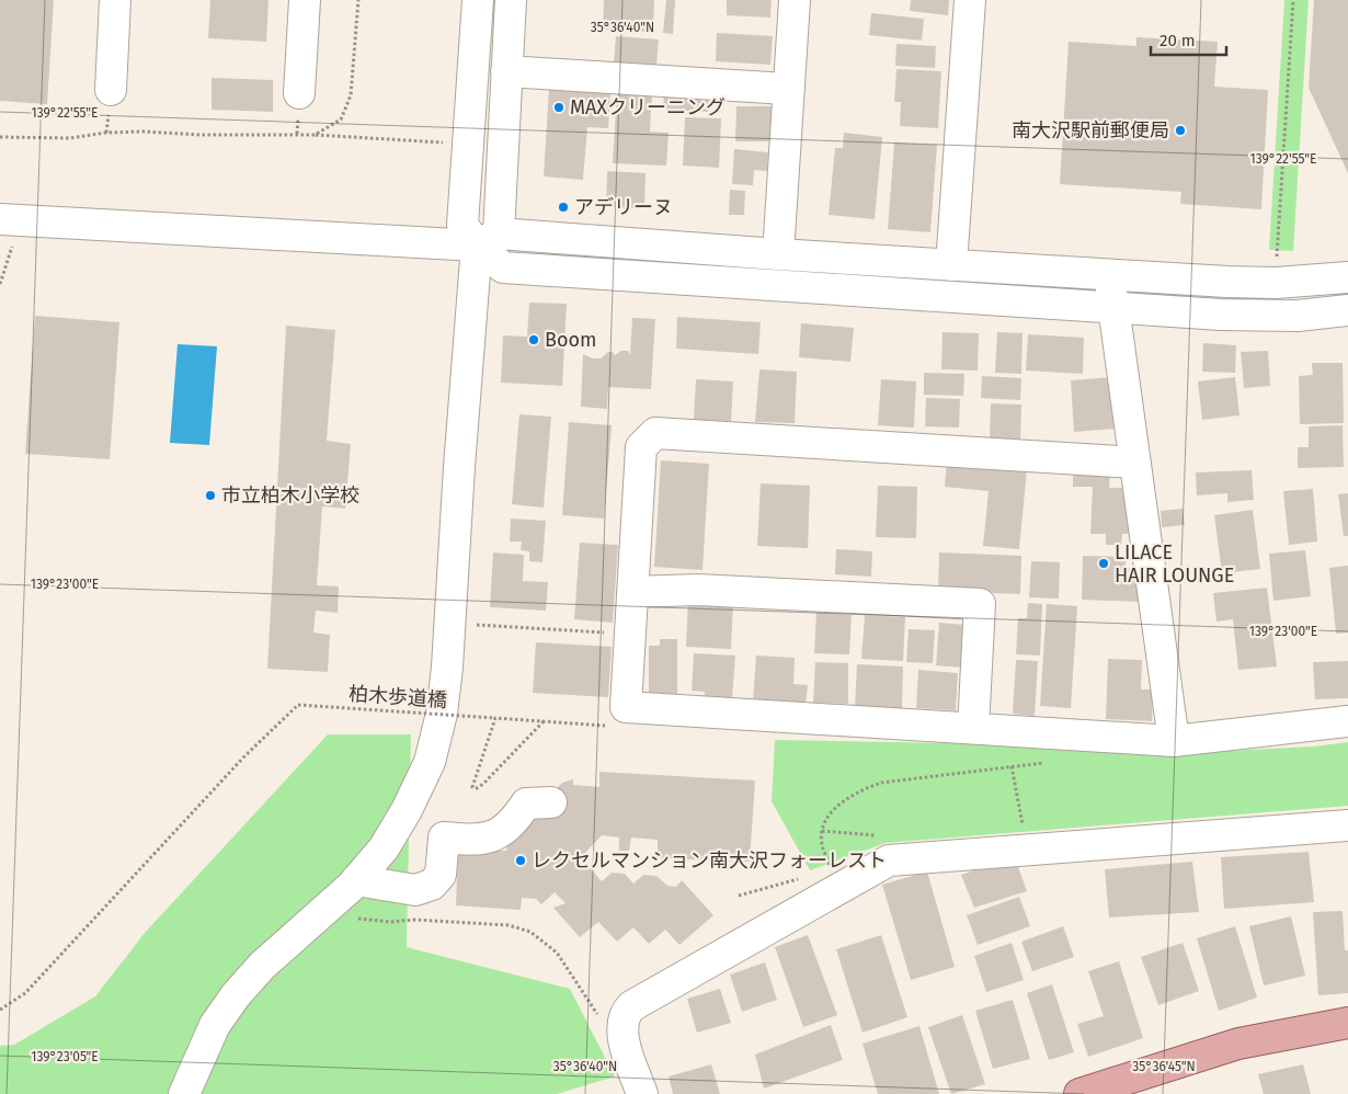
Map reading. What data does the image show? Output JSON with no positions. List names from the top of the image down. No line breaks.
{"streets":{"path":["柏木歩道橋"]},"places":["MAXクリーニング","南大沢駅前郵便局","アデリーヌ","Boom","市立柏木小学校","LILACE HAIR LOUNGE","レクセルマンション南大沢フォーレスト"],"scale_bar":"20 m","coordinates":["35°36'40\"N","139°22'55\"E","139°23'00\"E","139°23'05\"E","35°36'45\"N"]}
